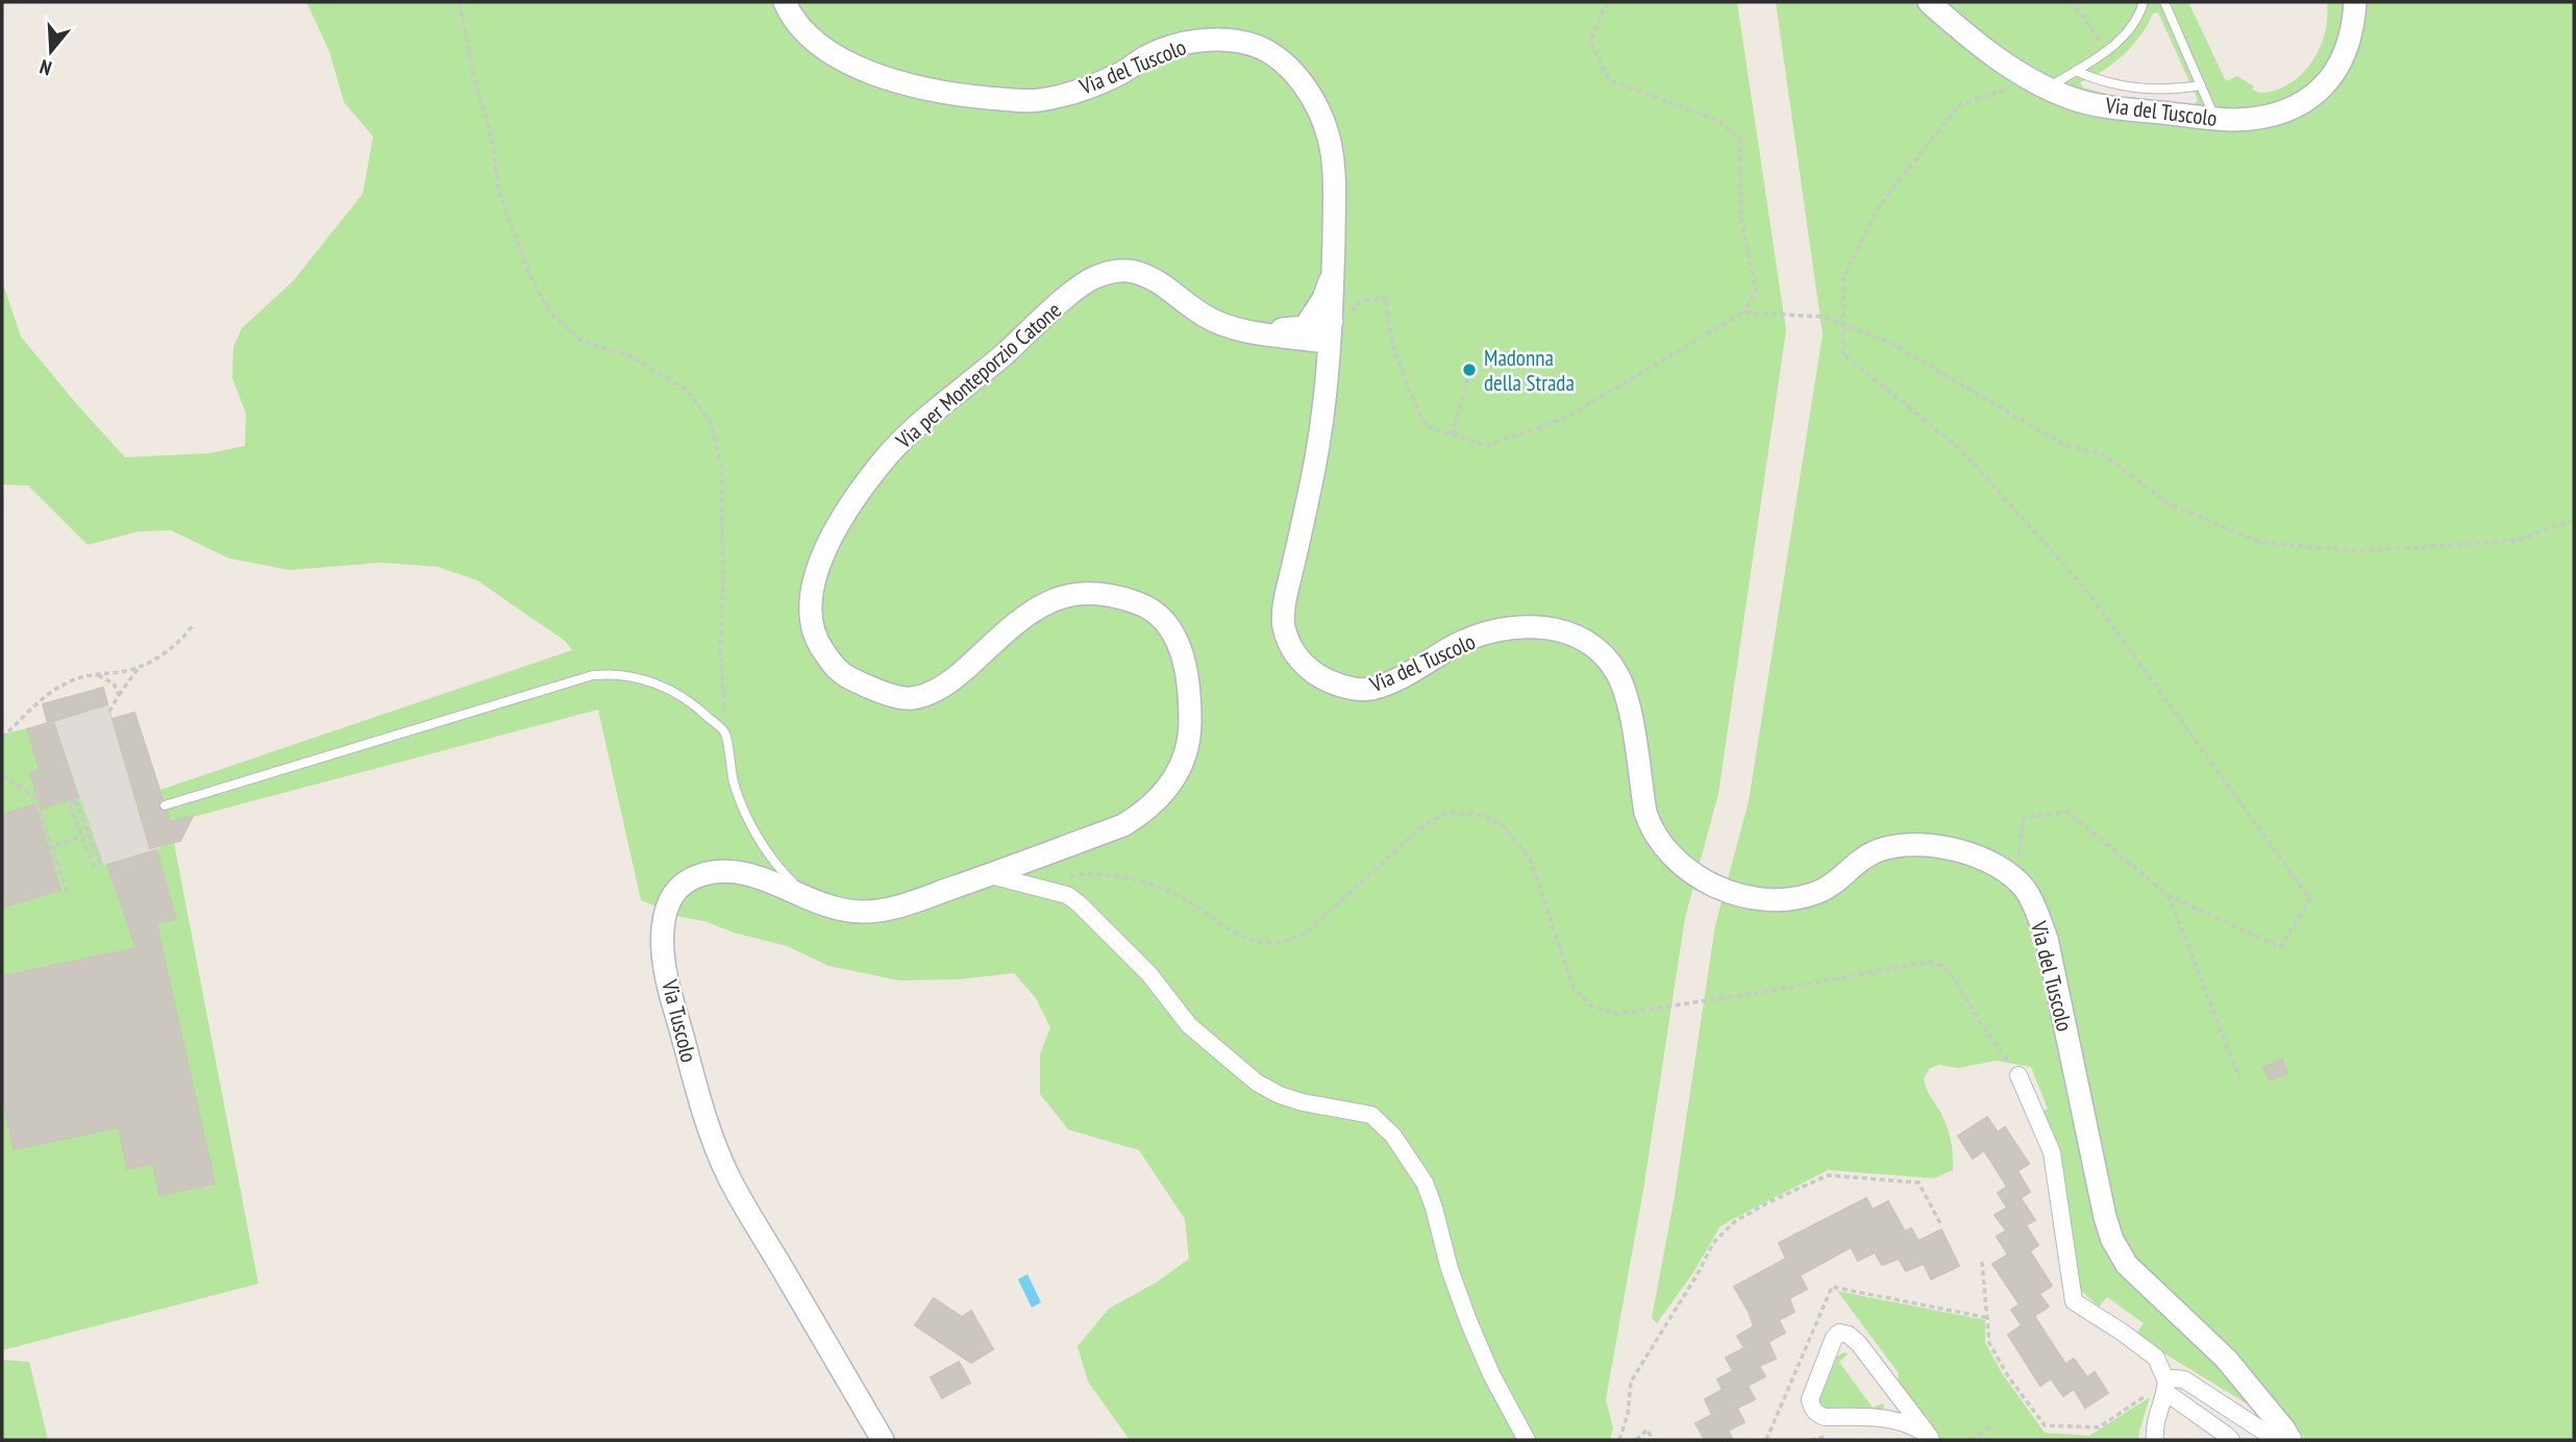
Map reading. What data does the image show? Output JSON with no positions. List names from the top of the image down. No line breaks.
{"streets":{"street":["Via del Tuscolo","Via per Monteporzio Catone","Via Tuscolo"]},"crossings":[["Via per Monteporzio Catone","Via Tuscolo"]],"places":["Madonna della Strada"],"north":"bottom"}
